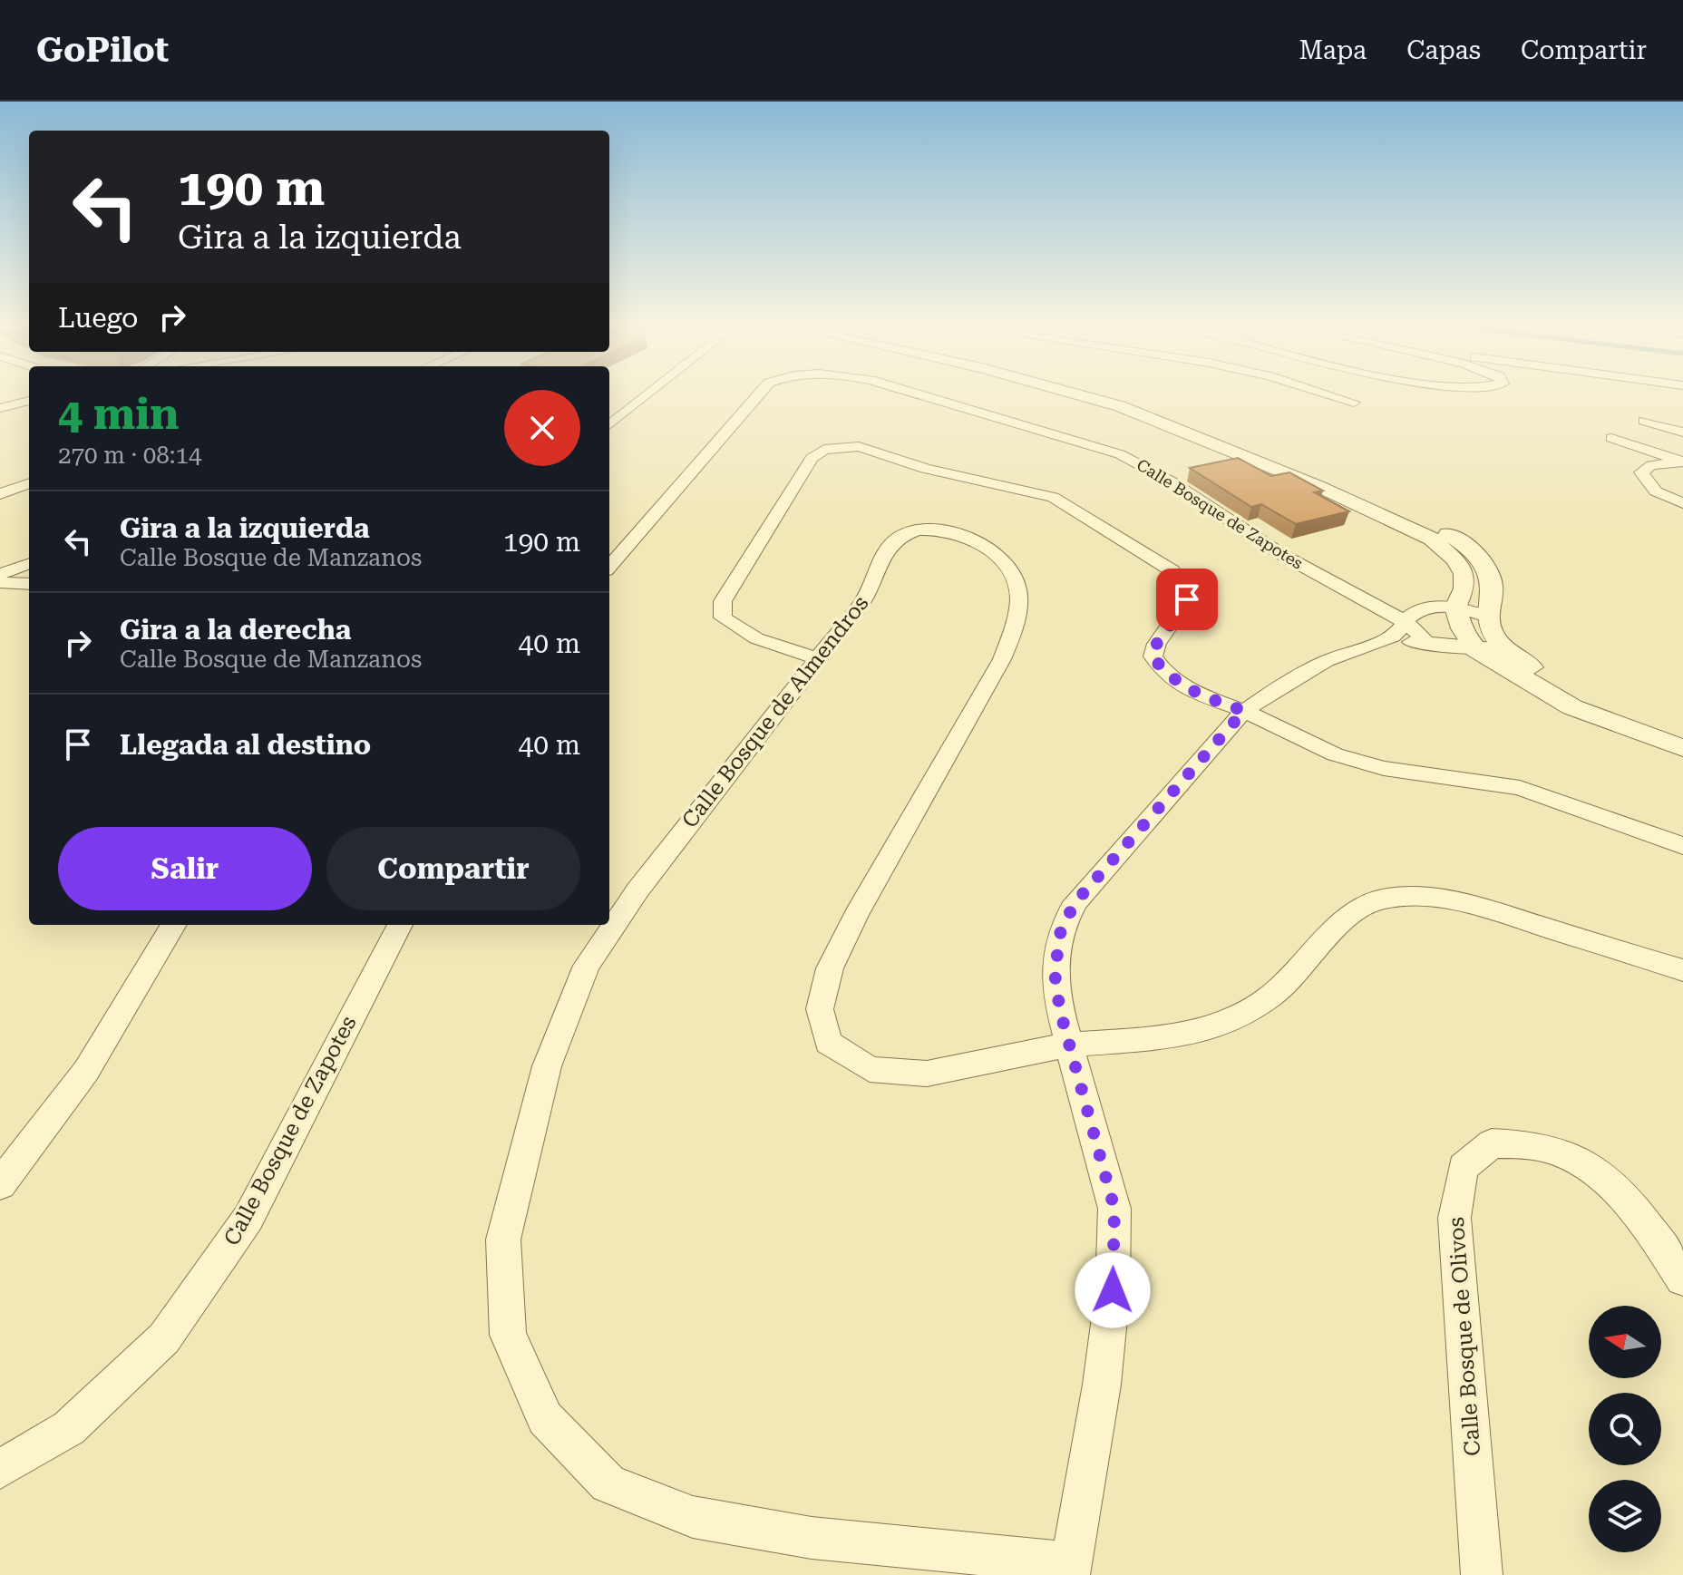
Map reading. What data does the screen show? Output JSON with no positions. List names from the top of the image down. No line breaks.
{"streets":{"street":["Calle Bosque de Zapotes","Calle Bosque de Almendros","Calle Bosque de Olivos"]},"north":"left","page":{"header":"GoPilot","nav":["Mapa","Capas","Compartir"],"turn":["190 m","Gira a la izquierda"],"then":"Luego","heading":["4 min","270 m · 08:14"],"list":[{"name":"Gira a la izquierda","note":"Calle Bosque de Manzanos","value":"190 m"},{"name":"Gira a la derecha","note":"Calle Bosque de Manzanos","value":"40 m"},{"name":"Llegada al destino","value":"40 m"}],"buttons":["Salir","Compartir"]}}
